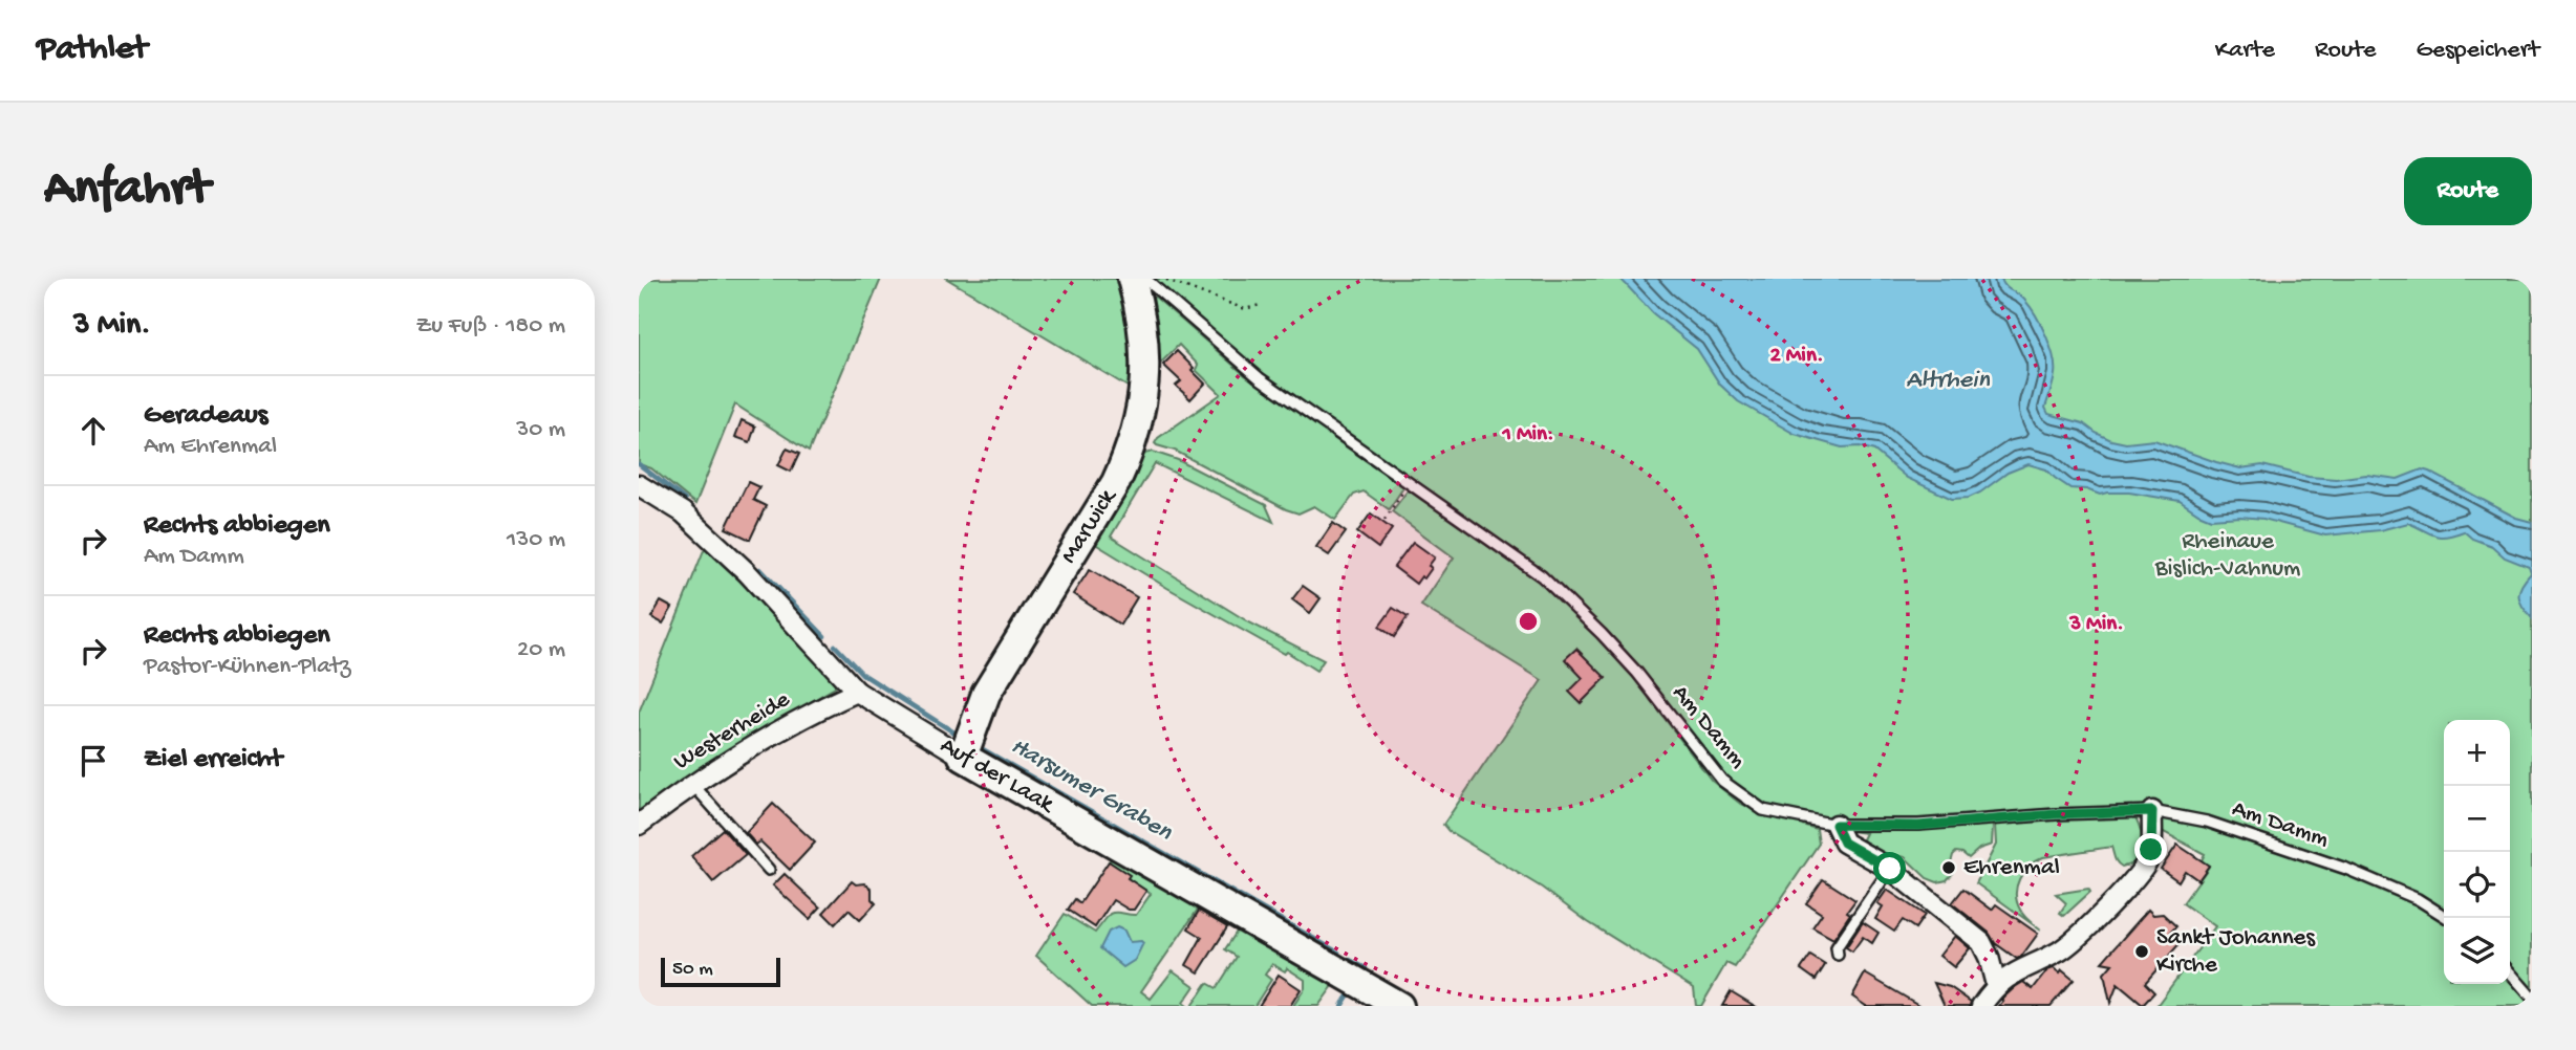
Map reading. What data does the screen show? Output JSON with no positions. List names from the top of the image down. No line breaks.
{"streets":{"main road":["Marwick","Auf der Laak"],"street":["Westerheide"],"lane":["Am Damm"]},"crossings":[["Marwick","Auf der Laak"],["Westerheide","Auf der Laak"]],"water":["Altrhein","Harsumer Graben"],"parks":["Rheinaue Bislich-Vahnum"],"places":["Ehrenmal","Sankt Johannes Kirche"],"scale_bar":"50 m","page":{"header":"Pathlet","nav":["Karte","Route","Gespeichert"],"buttons":"Route","title":"Anfahrt","heading":["3 Min.","Zu Fuß · 180 m"],"list":[["Geradeaus","Am Ehrenmal","30 m"],["Rechts abbiegen","Am Damm","130 m"],["Rechts abbiegen","Pastor-Kühnen-Platz","20 m"],"Ziel erreicht"],"map_buttons":["+","−"],"scale":"50 m"},"rings":["2 Min.","1 Min.","3 Min."]}
